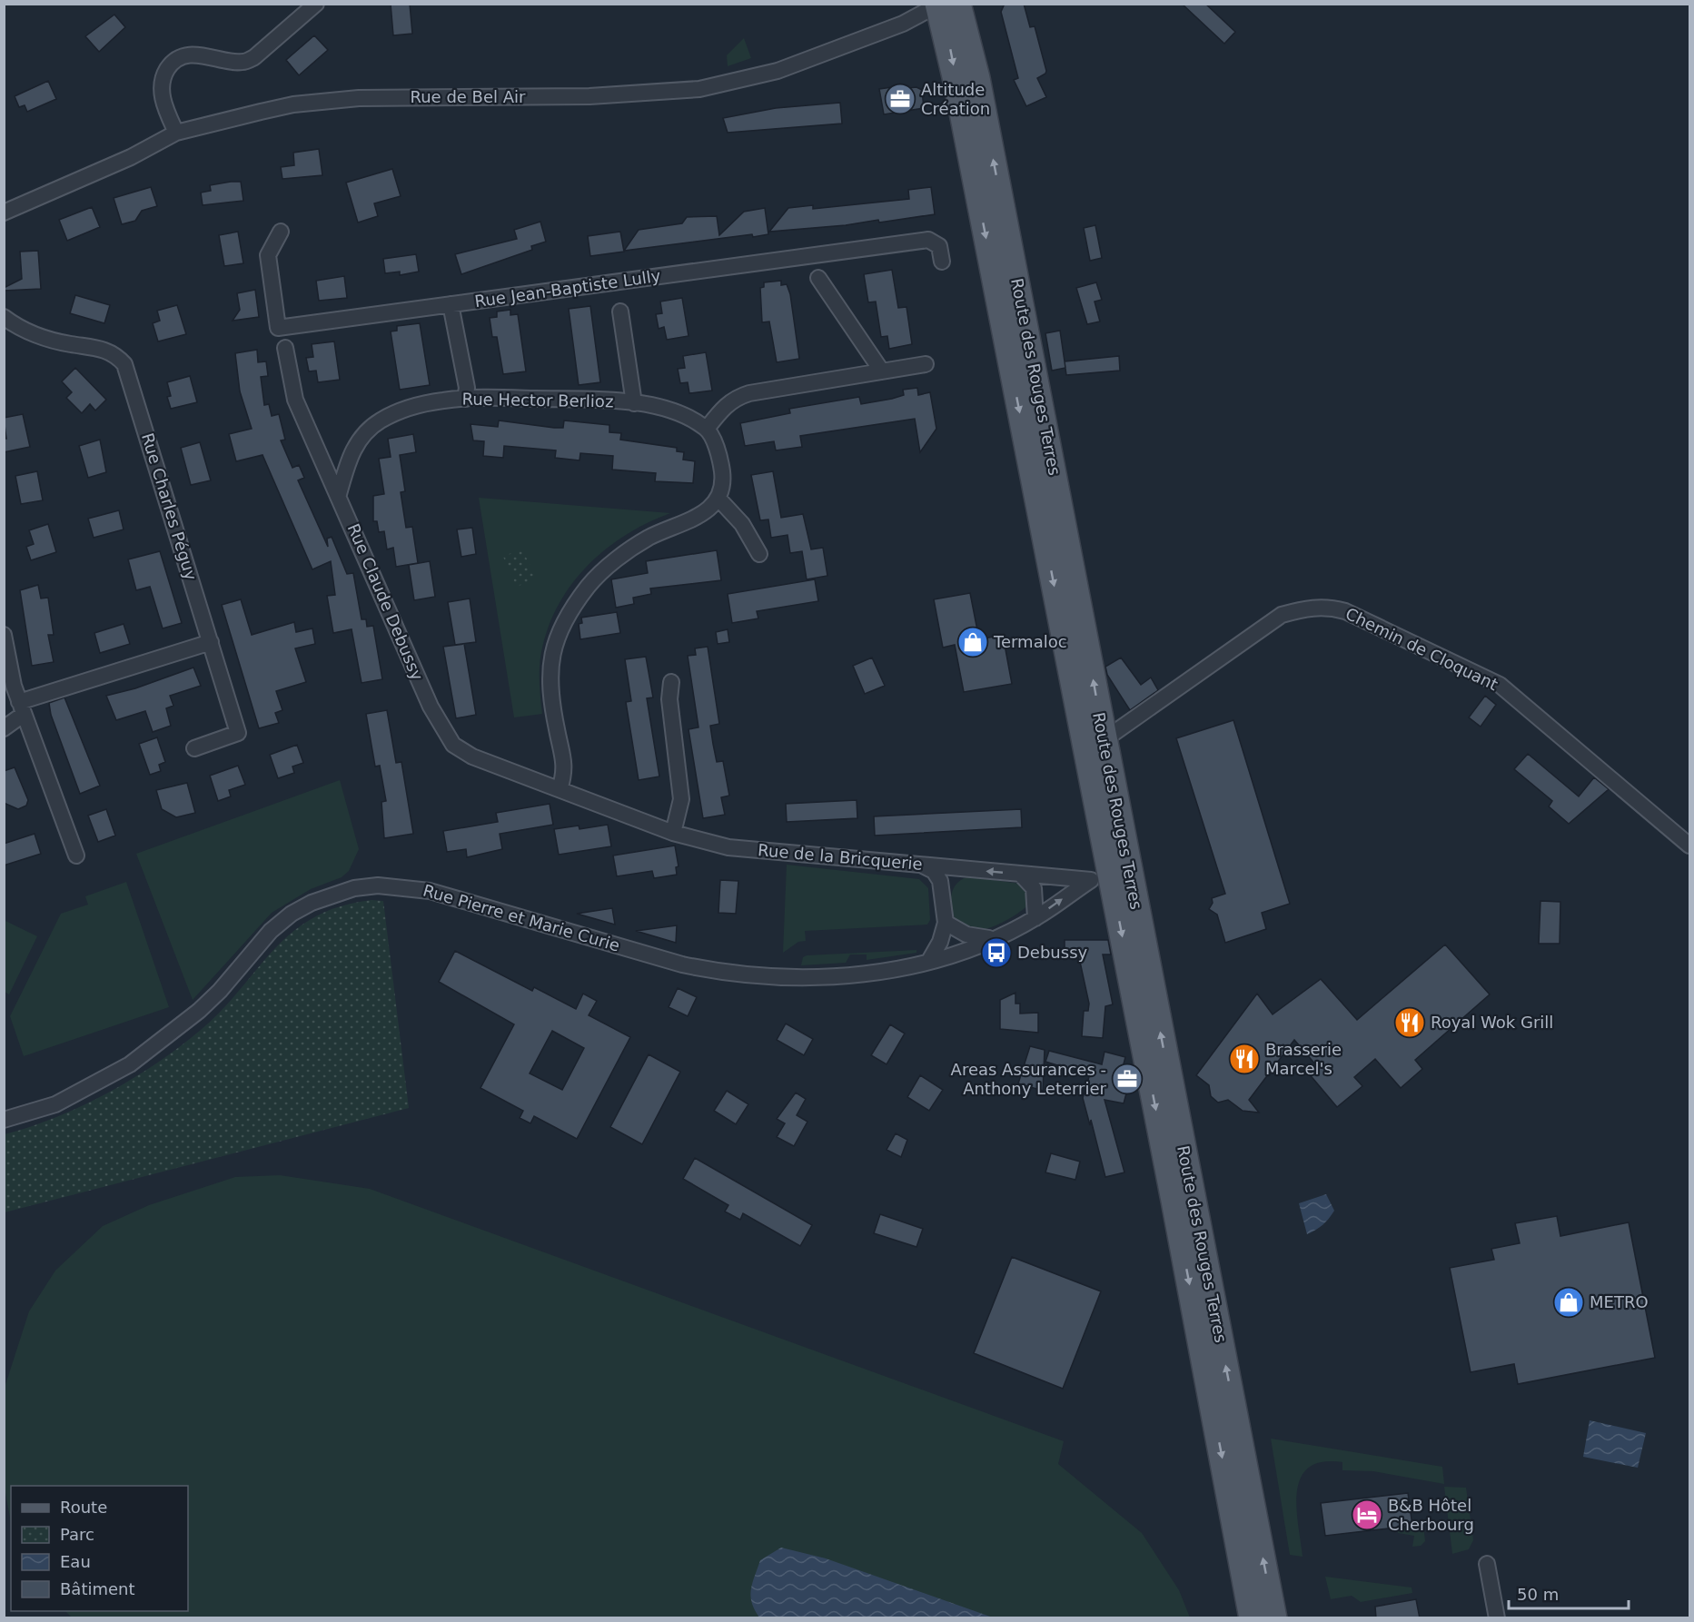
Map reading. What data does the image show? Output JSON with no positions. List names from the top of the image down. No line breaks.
{"streets":{"main road":["Route des Rouges Terres"],"street":["Rue de Bel Air","Rue Jean-Baptiste Lully","Rue Hector Berlioz","Rue Charles Péguy","Rue Claude Debussy","Chemin de Cloquant","Rue de la Bricquerie","Rue Pierre et Marie Curie"]},"crossings":[["Rue de Bel Air","Route des Rouges Terres"],["Route des Rouges Terres","Chemin de Cloquant"],["Route des Rouges Terres","Rue de la Bricquerie"],["Route des Rouges Terres","Rue Pierre et Marie Curie"],["Rue Hector Berlioz","Rue Claude Debussy"],["Rue Claude Debussy","Rue de la Bricquerie"],["Rue de la Bricquerie","Rue Pierre et Marie Curie"]],"places":{"office":["Altitude Création","Areas Assurances - Anthony Leterrier"],"shop":["Termaloc","METRO"],"bus stop":["Debussy"],"restaurant":["Royal Wok Grill","Brasserie Marcel's"],"hotel":["B&B Hôtel Cherbourg"]},"legend":["Route","Parc","Eau","Bâtiment"],"scale_bar":"50 m"}
